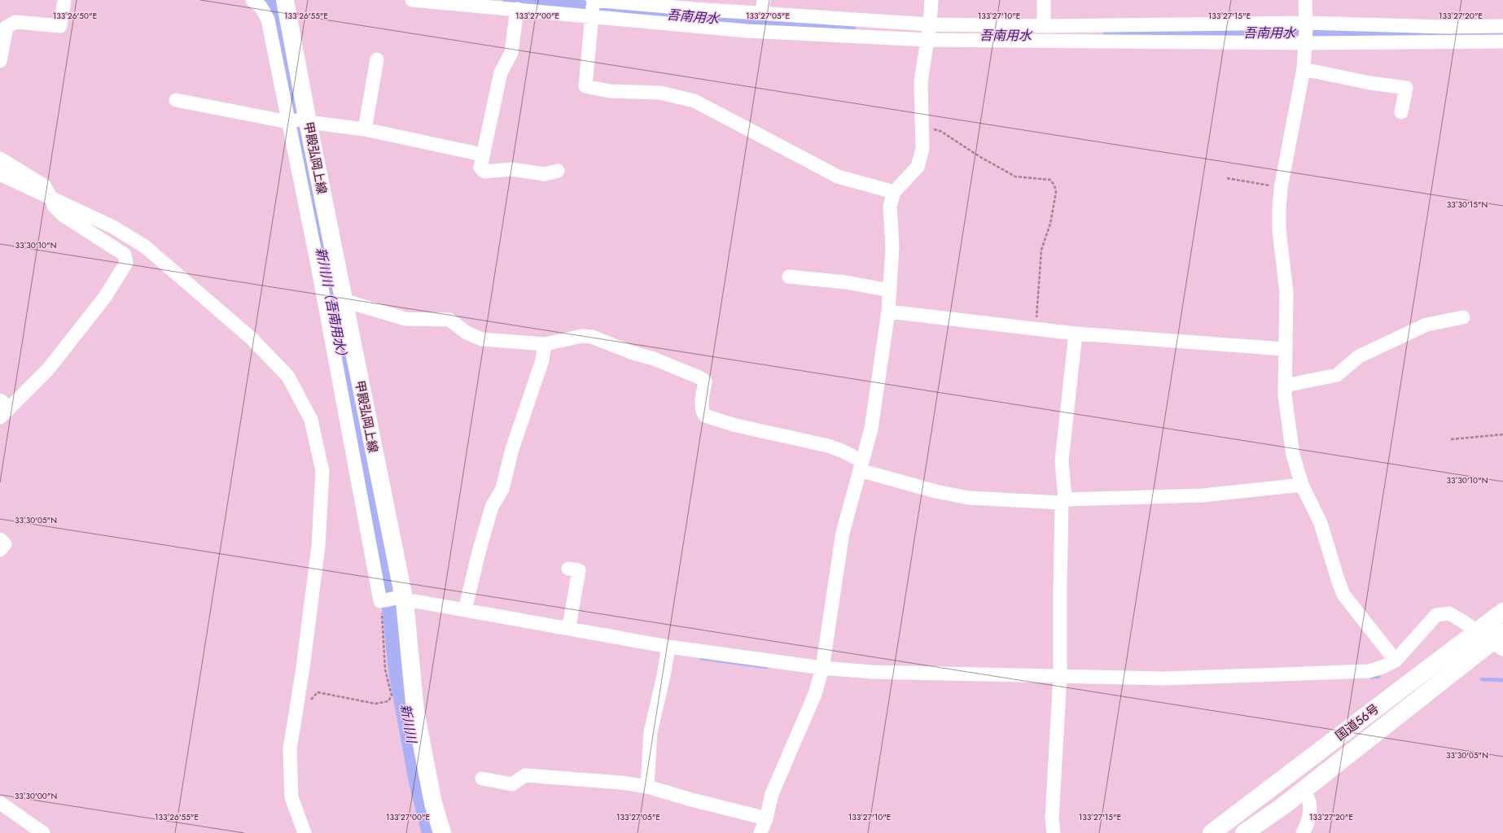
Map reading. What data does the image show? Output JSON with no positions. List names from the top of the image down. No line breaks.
{"streets":{"main road":["甲殿弘岡上線","国道56号"]},"water":["吾南用水","新川川（吾南用水）","新川川"],"coordinates":["133°26'50\"E","133°26'55\"E","133°27'00\"E","133°27'05\"E","133°27'10\"E","133°27'15\"E","133°27'20\"E","33°30'15\"N","33°30'10\"N","33°30'05\"N","33°30'00\"N"]}
